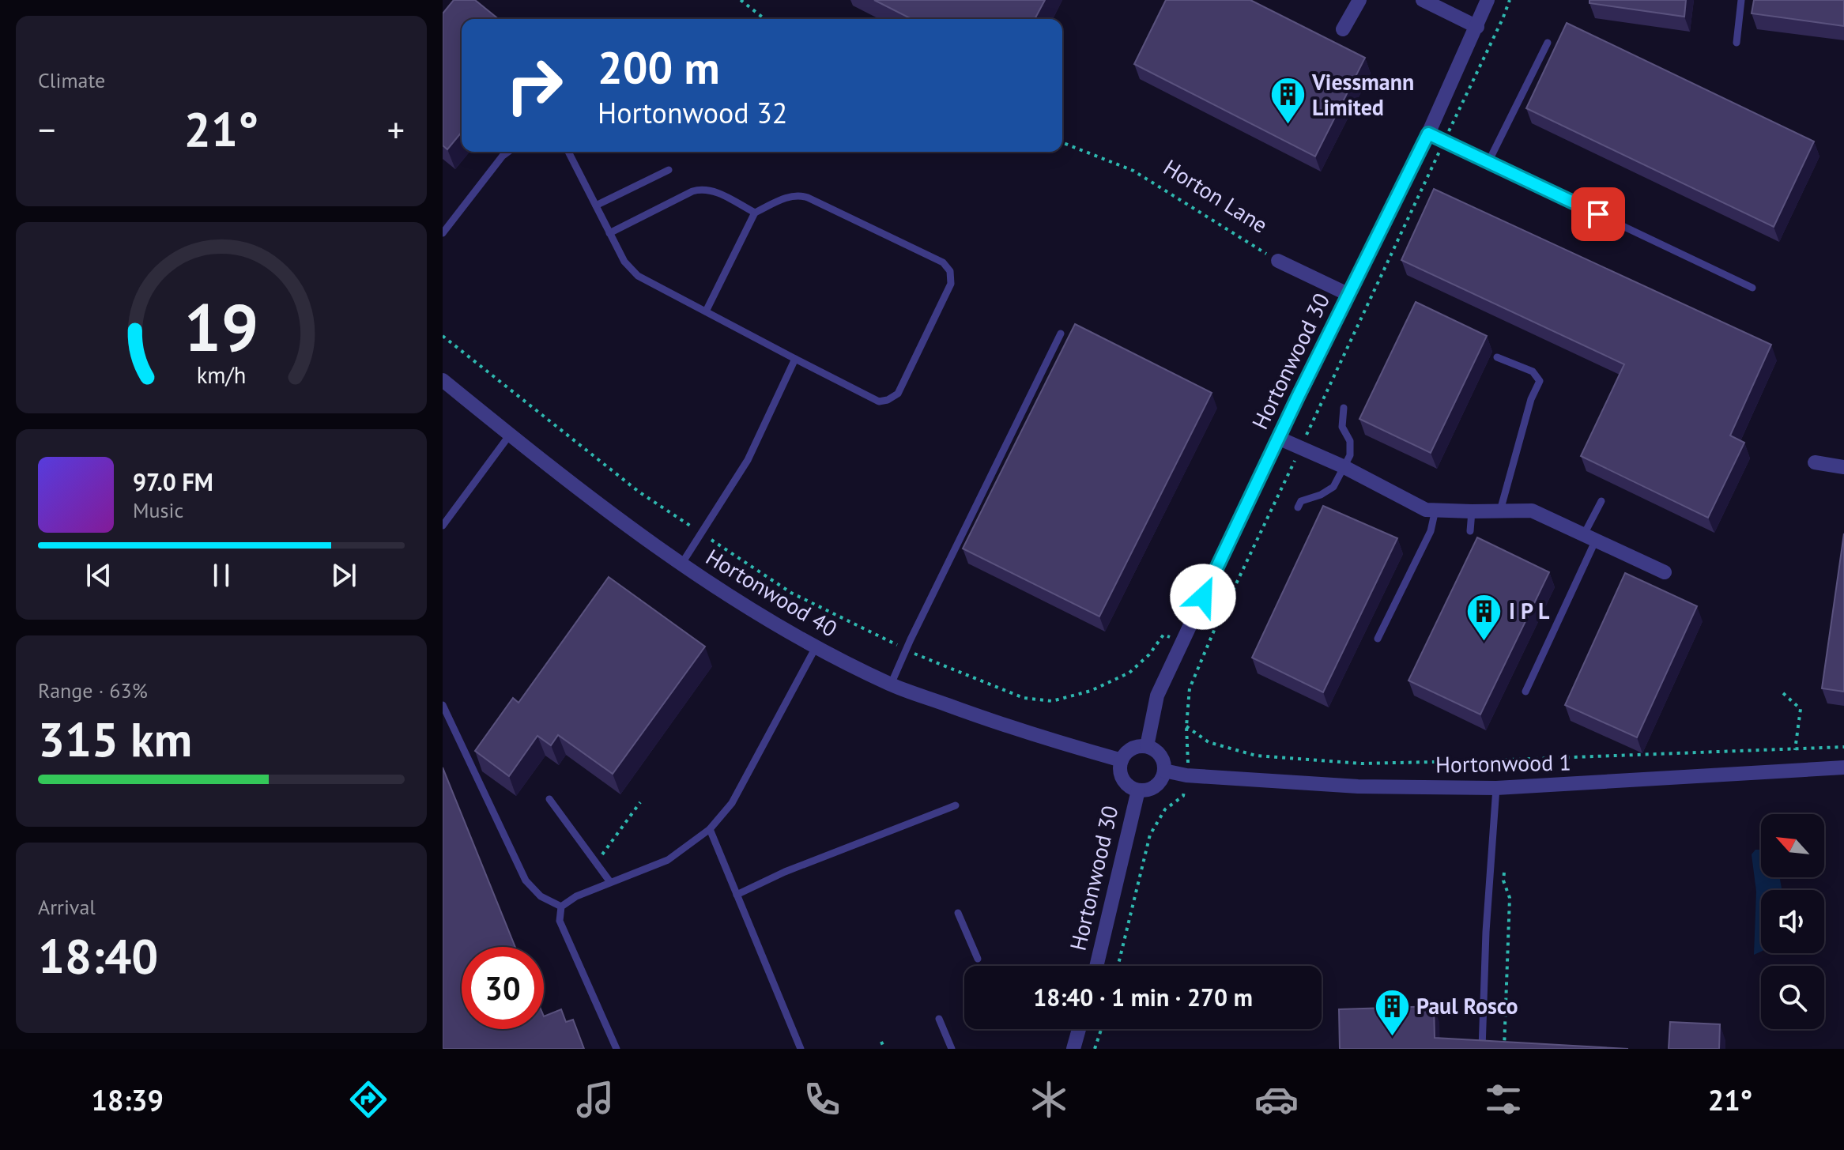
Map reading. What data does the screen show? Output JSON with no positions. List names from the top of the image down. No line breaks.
{"streets":{"street":["Horton Lane","Hortonwood 30","Hortonwood 40","Hortonwood 1"]},"crossings":[["Horton Lane","Hortonwood 30"],["Hortonwood 30","Hortonwood 40"],["Hortonwood 30","Hortonwood 1"],["Hortonwood 40","Hortonwood 1"]],"places":{"building":["Viessmann Limited","I P L","Paul Rosco"]},"north":"top left","page":{"tile":["Climate",["Range · 63%","315 km"],["Arrival","18:40"]],"turn":["200 m","Hortonwood 32"],"heat":["−","21°","+"],"song":["97.0 FM","Music"],"limit":"30","trip":"18:40 · 1 min · 270 m","tabs":["18:39","21°"],"gauge":["19","km/h"]}}
